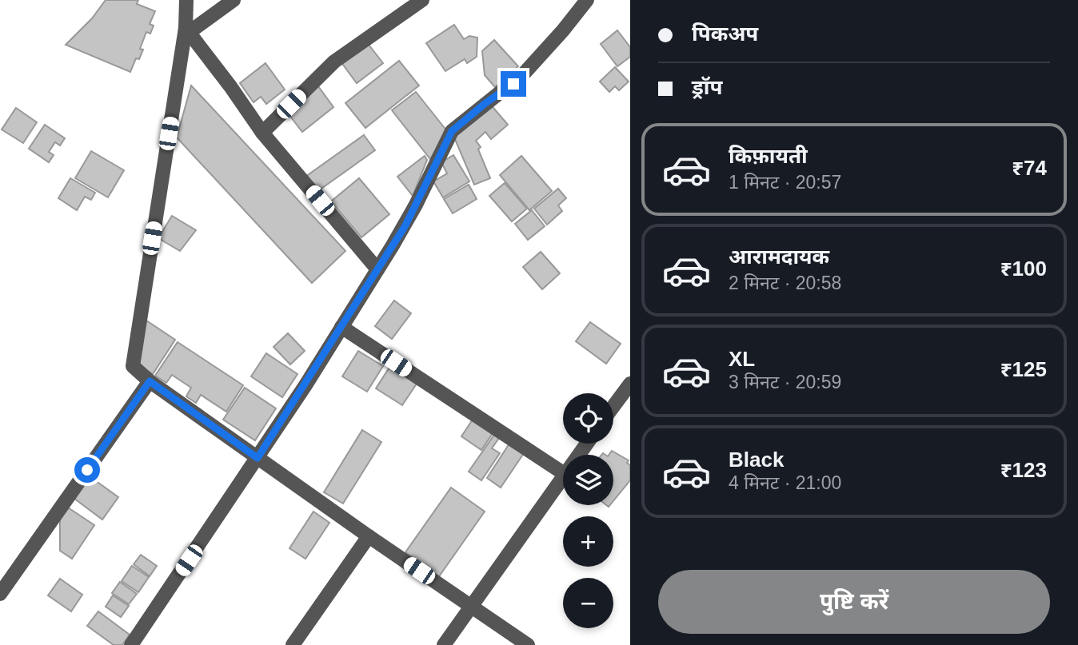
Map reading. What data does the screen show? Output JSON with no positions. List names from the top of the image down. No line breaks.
{"page":{"banner":["पिकअप","ड्रॉप"],"list":[{"name":"किफ़ायती","note":"1 मिनट · 20:57","value":"₹74"},{"name":"आरामदायक","note":"2 मिनट · 20:58","value":"₹100"},{"name":"XL","note":"3 मिनट · 20:59","value":"₹125"},{"name":"Black","note":"4 मिनट · 21:00","value":"₹123"}],"map_buttons":["+","−"],"buttons":"पुष्टि करें"}}
